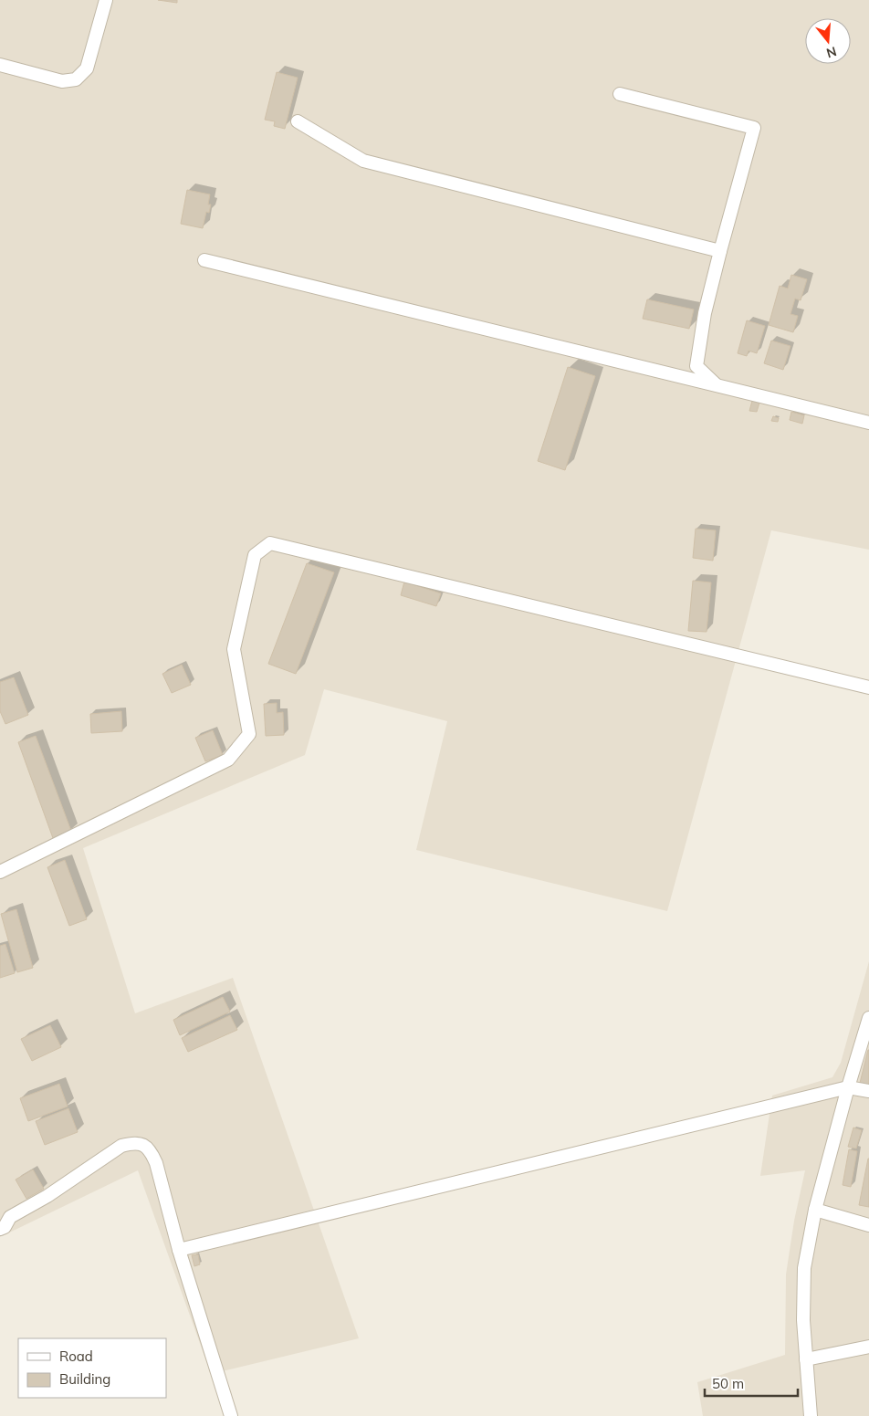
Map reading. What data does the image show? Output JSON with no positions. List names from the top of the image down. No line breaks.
{"legend":["Road","Building"],"scale_bar":"50 m","north":"bottom"}
